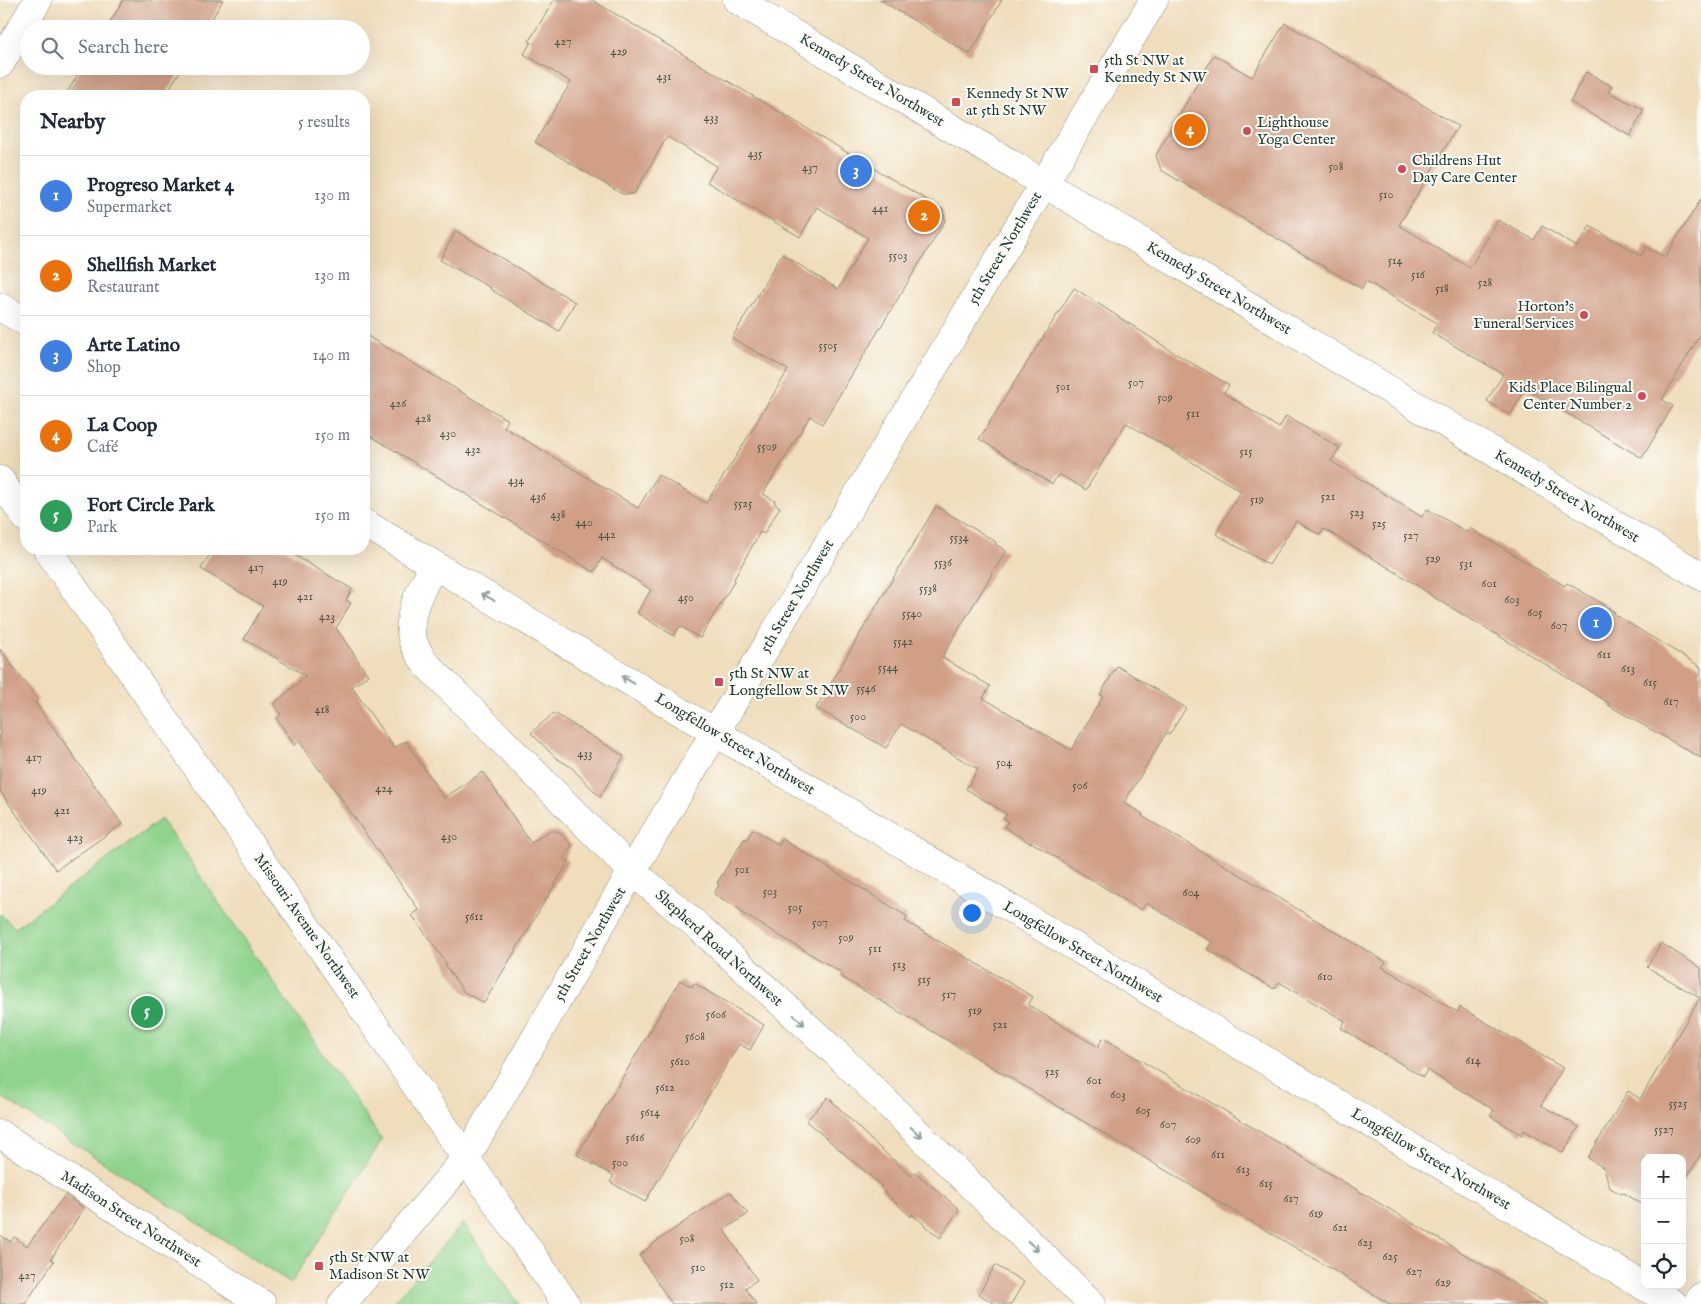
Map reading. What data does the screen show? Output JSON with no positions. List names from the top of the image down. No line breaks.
{"streets":{"street":["Kennedy Street Northwest","5th Street Northwest","Longfellow Street Northwest","Missouri Avenue Northwest","Shepherd Road Northwest","Madison Street Northwest"]},"crossings":[["Kennedy Street Northwest","5th Street Northwest"],["5th Street Northwest","Longfellow Street Northwest"],["5th Street Northwest","Missouri Avenue Northwest"],["5th Street Northwest","Shepherd Road Northwest"],["Longfellow Street Northwest","Shepherd Road Northwest"]],"one_way":["Shepherd Road Northwest"],"places":{"transit":["5th St NW at Kennedy St NW","Kennedy St NW at 5th St NW","5th St NW at Longfellow St NW","5th St NW at Madison St NW"],"other":["Lighthouse Yoga Center","Childrens Hut Day Care Center","Horton's Funeral Services","Kids Place Bilingual Center Number 2"]},"house_numbers":["427","429","431","433","435","508","437","510","441","5503","514","516","528","518","5505","507","501","509","426","511","428","430","5509","432","515","434","436","521","519","5525","523","438","440","525","442","527","5534","529","5536","531","417","419","601","5538","421","450","603","605","5540","423","607","5542","611","5544","613","615","5546","617","418","500","433","417","504","506","424","419","421","430","423","501","503","604","505","5611","507","509","511","513","610","515","517","519","5606","521","5608","614","5610","525","601","5612","603","5525","605","5614","607","5527","5616","609","611","500","613","615","617","619","621","508","623","625","510","627","427","629","512"],"page":{"search":"Search here","heading":["Nearby","5 results"],"pins":["4","3","2","1","5"],"list":[{"mark":"1","name":"Progreso Market 4","note":"Supermarket","value":"130 m"},{"mark":"2","name":"Shellfish Market","note":"Restaurant","value":"130 m"},{"mark":"3","name":"Arte Latino","note":"Shop","value":"140 m"},{"mark":"4","name":"La Coop","note":"Café","value":"150 m"},{"mark":"5","name":"Fort Circle Park","note":"Park","value":"150 m"}],"map_buttons":["+","−"]}}
